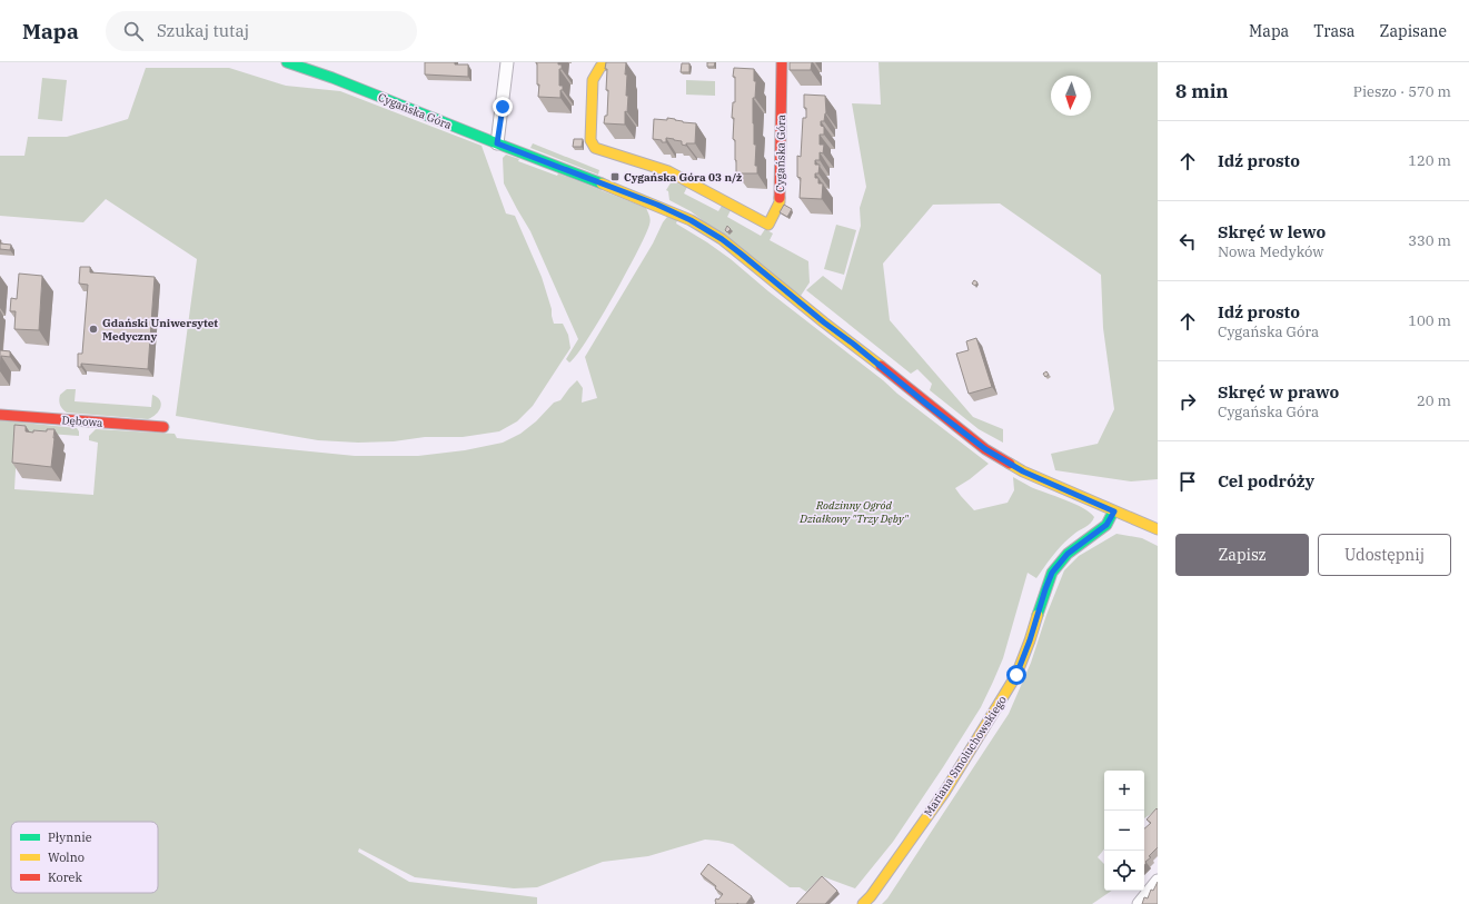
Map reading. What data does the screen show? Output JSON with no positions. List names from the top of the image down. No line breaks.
{"streets":{"street":["Cygańska Góra","Dębowa","Mariana Smoluchowskiego"]},"crossings":[["Cygańska Góra","Mariana Smoluchowskiego"]],"parks":["Rodzinny Ogród Działkowy \"Trzy Dęby\""],"places":{"transit":["Cygańska Góra 03 n/ż"],"other":["Gdański Uniwersytet Medyczny"]},"legend":["Płynnie","Wolno","Korek"],"north":"bottom","page":{"header":"Mapa","search":"Szukaj tutaj","nav":["Mapa","Trasa","Zapisane"],"heading":["8 min","Pieszo · 570 m"],"list":[["Idź prosto","120 m"],["Skręć w lewo","Nowa Medyków","330 m"],["Idź prosto","Cygańska Góra","100 m"],["Skręć w prawo","Cygańska Góra","20 m"],"Cel podróży"],"buttons":["Zapisz","Udostępnij"],"map_buttons":["+","−"]}}
